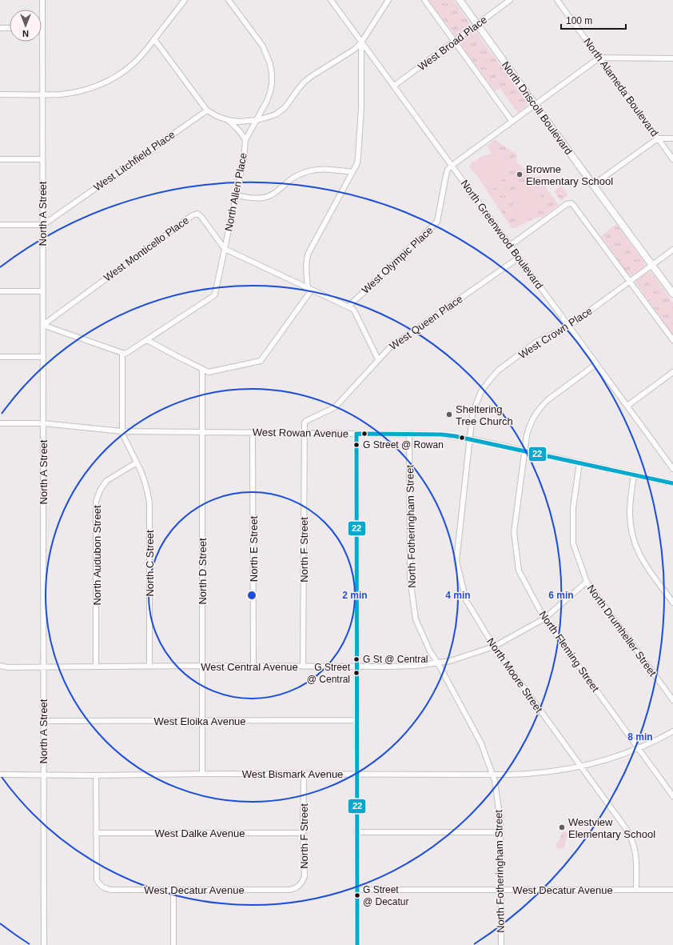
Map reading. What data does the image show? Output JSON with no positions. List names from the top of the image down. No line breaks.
{"streets":{"main road":["North Driscoll Boulevard"],"street":["West Broad Place","North Alameda Boulevard","West Litchfield Place","North Allen Place","North A Street","North Greenwood Boulevard","West Monticello Place","West Olympic Place","West Queen Place","West Crown Place","West Rowan Avenue","North Fotheringham Street","North E Street","North F Street","North Audubon Street","North C Street","North D Street","North Drumheller Street","North Fleming Street","West Central Avenue","North Moore Street","West Eloika Avenue","West Bismark Avenue","West Dalke Avenue","West Decatur Avenue"]},"crossings":[["West Broad Place","North Driscoll Boulevard"],["West Broad Place","North Greenwood Boulevard"],["North Alameda Boulevard","West Olympic Place"],["North Driscoll Boulevard","West Olympic Place"],["North Driscoll Boulevard","West Crown Place"],["West Litchfield Place","North A Street"],["North Allen Place","West Monticello Place"],["North A Street","West Monticello Place"],["North A Street","West Rowan Avenue"],["North A Street","West Central Avenue"],["North A Street","West Eloika Avenue"],["North A Street","West Bismark Avenue"],["North Greenwood Boulevard","West Olympic Place"],["North Greenwood Boulevard","West Queen Place"],["North Greenwood Boulevard","West Crown Place"],["North Greenwood Boulevard","North Fleming Street"],["West Monticello Place","West Olympic Place"],["West Queen Place","West Rowan Avenue"],["West Queen Place","North F Street"],["West Crown Place","West Rowan Avenue"],["West Crown Place","North Moore Street"],["West Rowan Avenue","North Fotheringham Street"],["West Rowan Avenue","North E Street"],["West Rowan Avenue","North F Street"],["West Rowan Avenue","North D Street"],["West Rowan Avenue","North Drumheller Street"],["West Rowan Avenue","North Fleming Street"],["West Rowan Avenue","North Moore Street"],["North Fotheringham Street","West Central Avenue"],["North Fotheringham Street","West Bismark Avenue"],["North Fotheringham Street","West Decatur Avenue"],["North E Street","West Central Avenue"],["North F Street","West Central Avenue"],["North F Street","West Bismark Avenue"],["North F Street","West Dalke Avenue"],["North F Street","West Decatur Avenue"],["North Audubon Street","North C Street"],["North Audubon Street","West Central Avenue"],["North C Street","West Central Avenue"],["North D Street","West Central Avenue"],["North D Street","West Eloika Avenue"],["North D Street","West Bismark Avenue"],["North Drumheller Street","West Central Avenue"],["North Fleming Street","West Central Avenue"],["North Fleming Street","West Bismark Avenue"],["West Central Avenue","North Moore Street"],["North Moore Street","West Bismark Avenue"],["North Moore Street","West Decatur Avenue"],["West Dalke Avenue","West Decatur Avenue"]],"places":["Browne Elementary School","Sheltering Tree Church","G Street @ Rowan","G St @ Central","G Street @ Central","Westview Elementary School","G Street @ Decatur"],"lines":["transit line 22"],"scale_bar":"100 m","north":"bottom","rings":["2 min","4 min","6 min","8 min"]}
